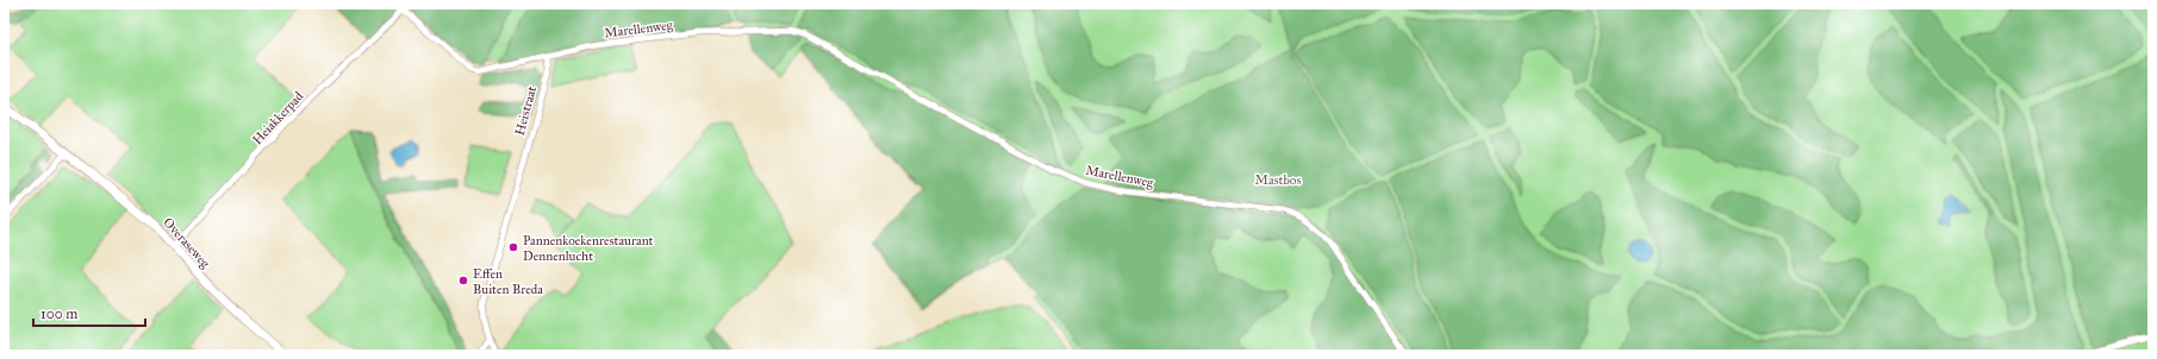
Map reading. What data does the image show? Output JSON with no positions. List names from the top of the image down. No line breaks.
{"streets":{"street":["Marellenweg","Heistraat","Heiakkerpad","Overaseweg"]},"crossings":[["Marellenweg","Heistraat"],["Heiakkerpad","Overaseweg"]],"parks":["Mastbos"],"places":["Pannenkoekenrestaurant Dennenlucht","Effen Buiten Breda"],"scale_bar":"100 m"}
